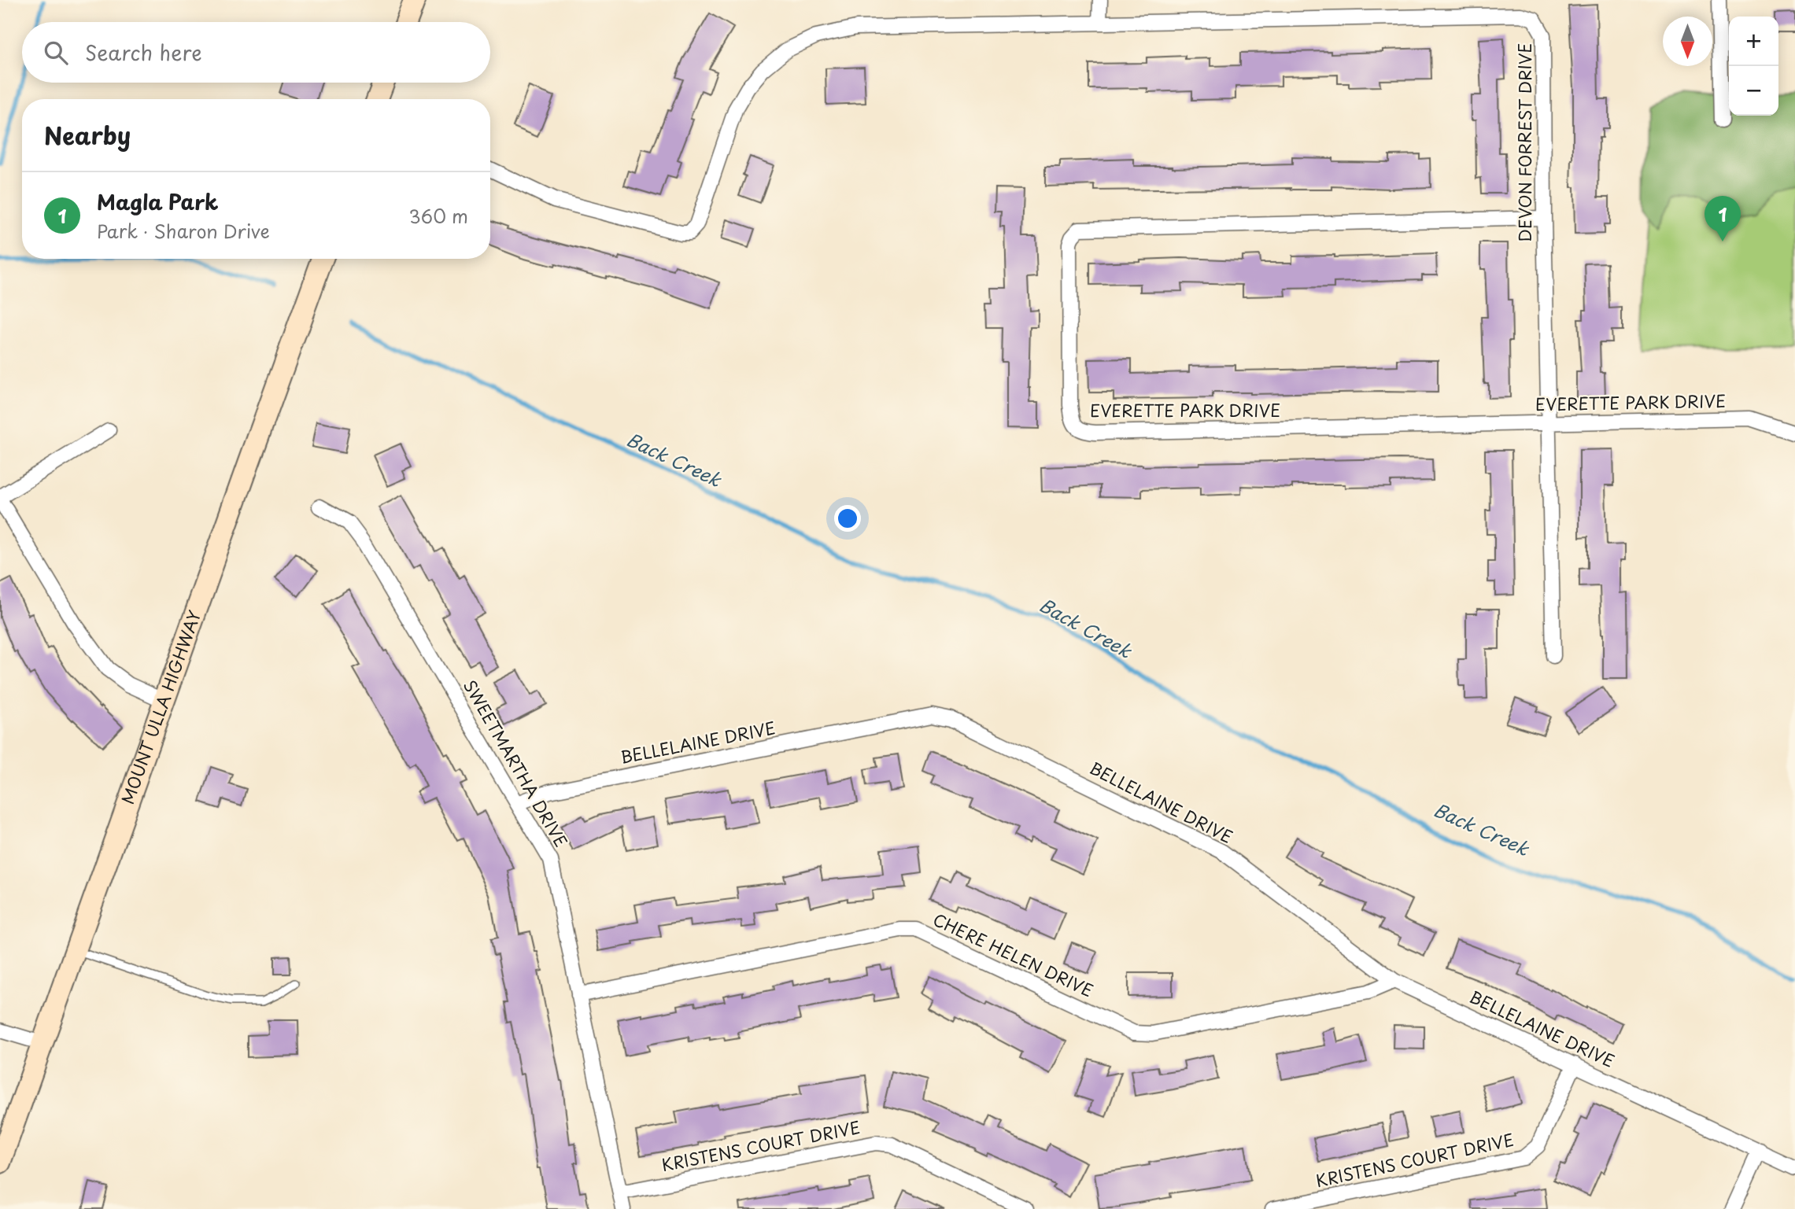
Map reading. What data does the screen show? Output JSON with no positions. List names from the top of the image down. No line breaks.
{"streets":{"main road":["MOUNT ULLA HIGHWAY"],"street":["DEVON FORREST DRIVE","EVERETTE PARK DRIVE","BELLELAINE DRIVE","SWEETMARTHA DRIVE","CHERE HELEN DRIVE","KRISTENS COURT DRIVE"]},"crossings":[["DEVON FORREST DRIVE","EVERETTE PARK DRIVE"],["BELLELAINE DRIVE","SWEETMARTHA DRIVE"],["BELLELAINE DRIVE","CHERE HELEN DRIVE"],["BELLELAINE DRIVE","KRISTENS COURT DRIVE"],["SWEETMARTHA DRIVE","CHERE HELEN DRIVE"],["SWEETMARTHA DRIVE","KRISTENS COURT DRIVE"]],"water":["Back Creek"],"north":"bottom","page":{"map_buttons":["+","−"],"search":"Search here","heading":"Nearby","list":[{"mark":"1","name":"Magla Park","note":"Park · Sharon Drive","value":"360 m"}],"pins":"1"}}
